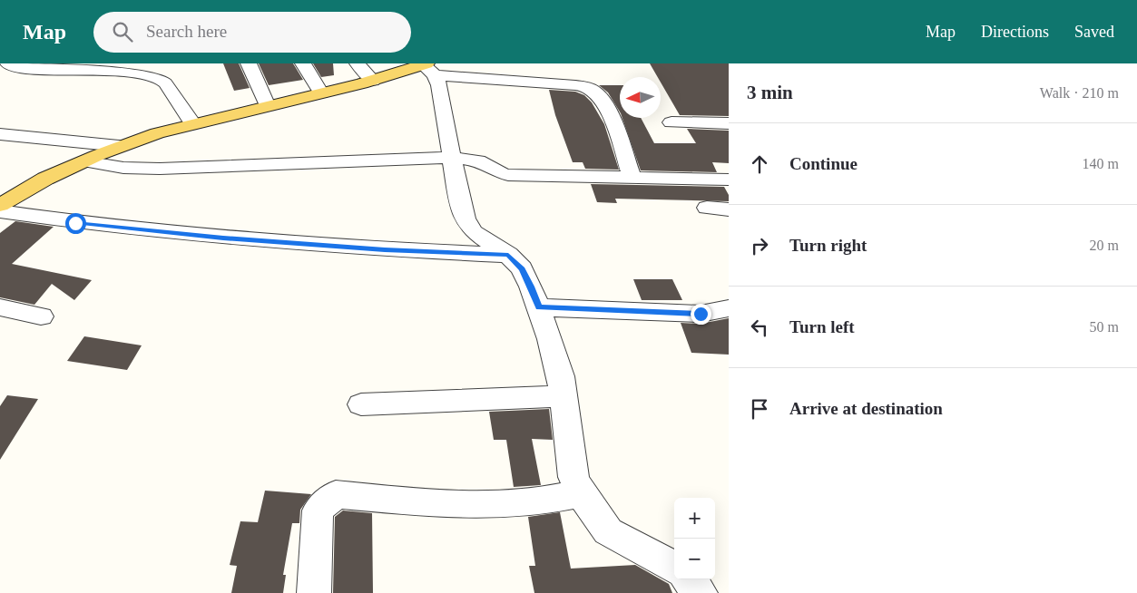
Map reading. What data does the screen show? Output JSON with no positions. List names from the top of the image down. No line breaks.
{"north":"left","page":{"header":"Map","search":"Search here","nav":["Map","Directions","Saved"],"heading":["3 min","Walk · 210 m"],"list":[["Continue","140 m"],["Turn right","20 m"],["Turn left","50 m"],"Arrive at destination"],"map_buttons":["+","−"]}}
